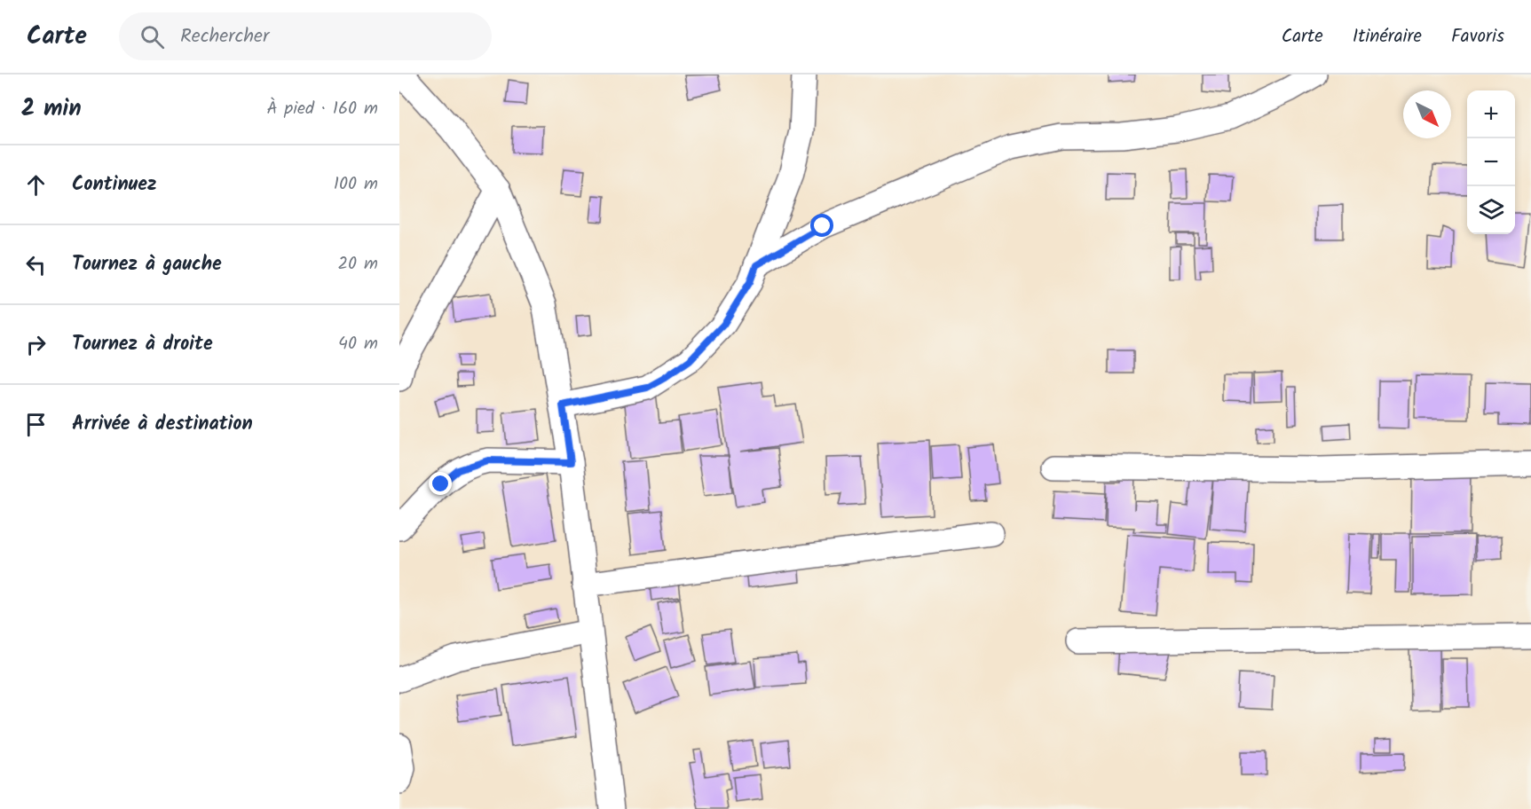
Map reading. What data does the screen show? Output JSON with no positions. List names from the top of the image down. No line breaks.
{"north":"bottom right","page":{"header":"Carte","search":"Rechercher","nav":["Carte","Itinéraire","Favoris"],"heading":["2 min","À pied · 160 m"],"map_buttons":["+","−"],"list":[["Continuez","100 m"],["Tournez à gauche","20 m"],["Tournez à droite","40 m"],"Arrivée à destination"]}}
